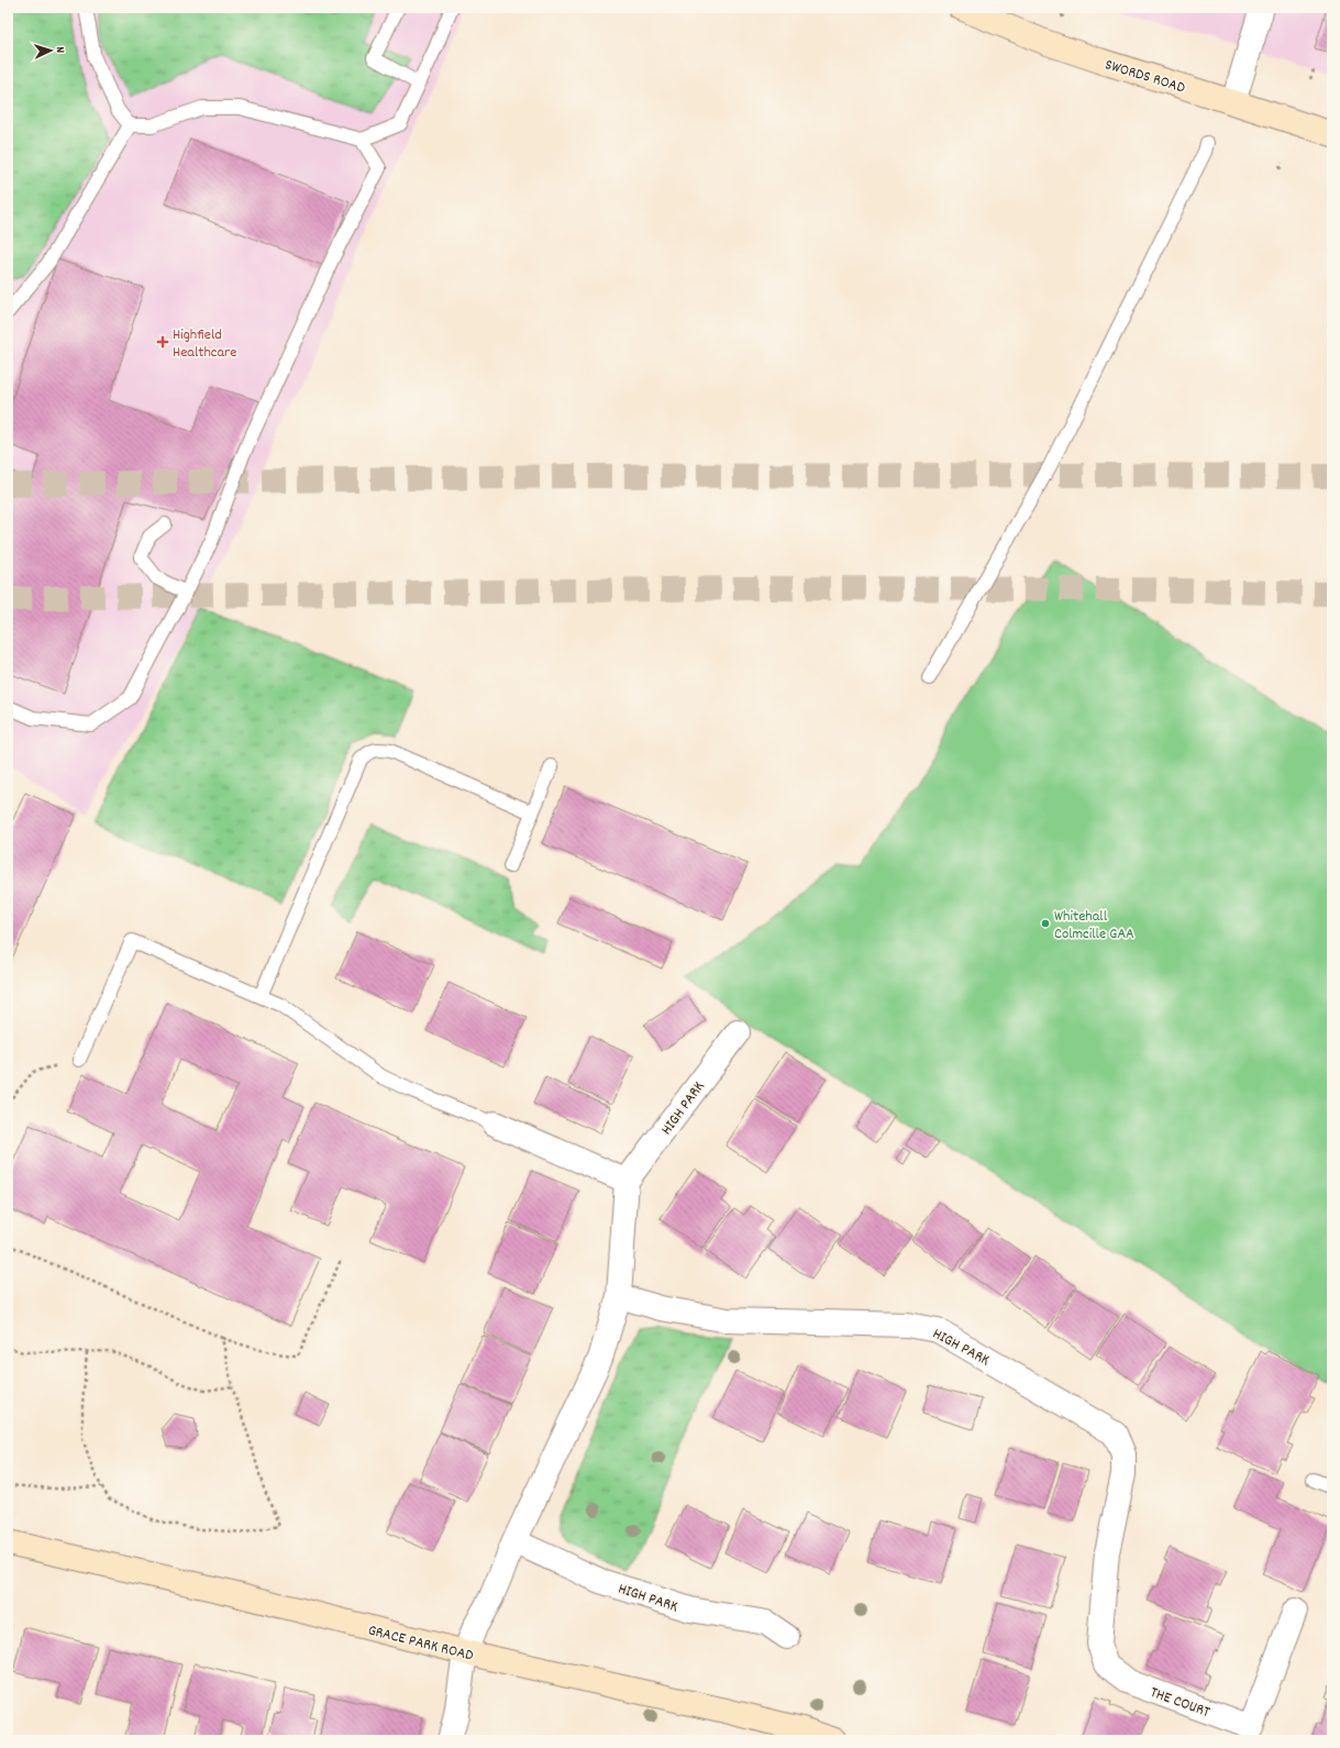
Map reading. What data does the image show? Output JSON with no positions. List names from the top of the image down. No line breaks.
{"streets":{"street":["SWORDS ROAD","HIGH PARK","GRACE PARK ROAD","THE COURT"]},"crossings":[["HIGH PARK","THE COURT"]],"places":{"health":["Highfield Healthcare"],"other":["Whitehall Colmcille GAA"]},"north":"right"}
